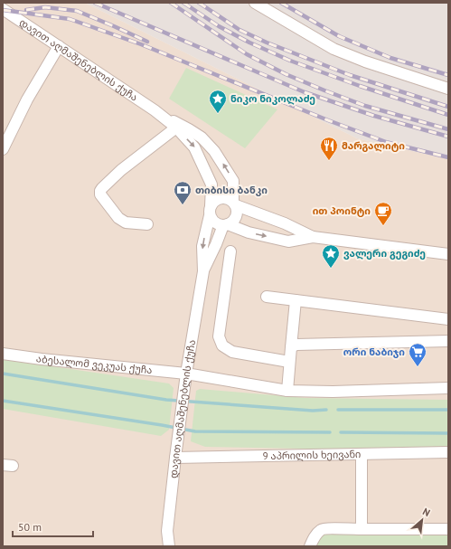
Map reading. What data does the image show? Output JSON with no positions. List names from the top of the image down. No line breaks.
{"streets":{"street":["დავით აღმაშენებლის ქუჩა","აბესალომ ვეკუას ქუჩა","9 აპრილის ხეივანი"]},"crossings":[["დავით აღმაშენებლის ქუჩა","აბესალომ ვეკუას ქუჩა"],["დავით აღმაშენებლის ქუჩა","9 აპრილის ხეივანი"]],"places":{"place":["ნიკო ნიკოლაძე","ვალერი გეგიძე"],"restaurant":["მარგალიტი"],"bank":["თიბისი ბანკი"],"cafe":["ით პოინტი"],"supermarket":["ორი ნაბიჯი"]},"scale_bar":"50 m","north":"top right"}
